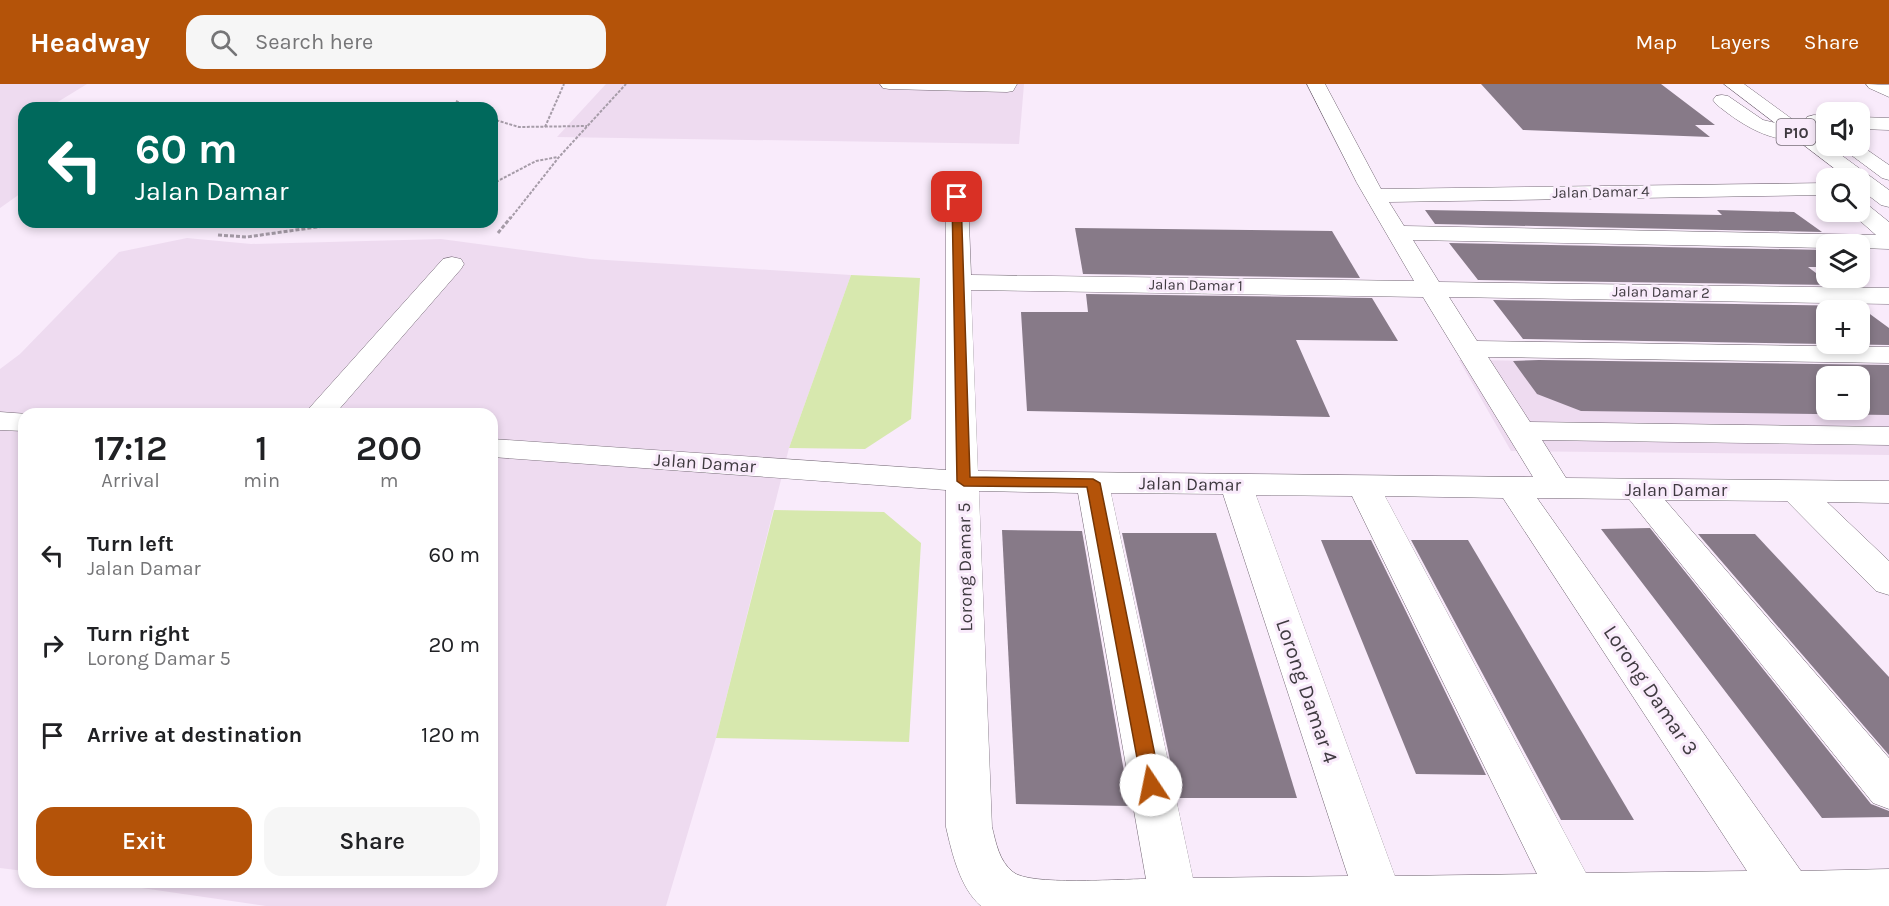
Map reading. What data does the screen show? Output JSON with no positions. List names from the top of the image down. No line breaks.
{"streets":{"main road":["P10","Jalan Damar 4","Jalan Damar 1","Jalan Damar 2","Jalan Damar","Lorong Damar 5","Lorong Damar 3","Lorong Damar 4"]},"crossings":[["Jalan Damar 1","Jalan Damar 2"],["Jalan Damar 1","Lorong Damar 5"],["Jalan Damar","Lorong Damar 5"],["Jalan Damar","Lorong Damar 3"],["Jalan Damar","Lorong Damar 4"]],"page":{"header":"Headway","search":"Search here","nav":["Map","Layers","Share"],"map_buttons":["+","−"],"turn":["60 m","Jalan Damar"],"eta":["17:12","Arrival","1","min","200","m"],"list":[{"name":"Turn left","note":"Jalan Damar","value":"60 m"},{"name":"Turn right","note":"Lorong Damar 5","value":"20 m"},{"name":"Arrive at destination","value":"120 m"}],"buttons":["Exit","Share"]}}
